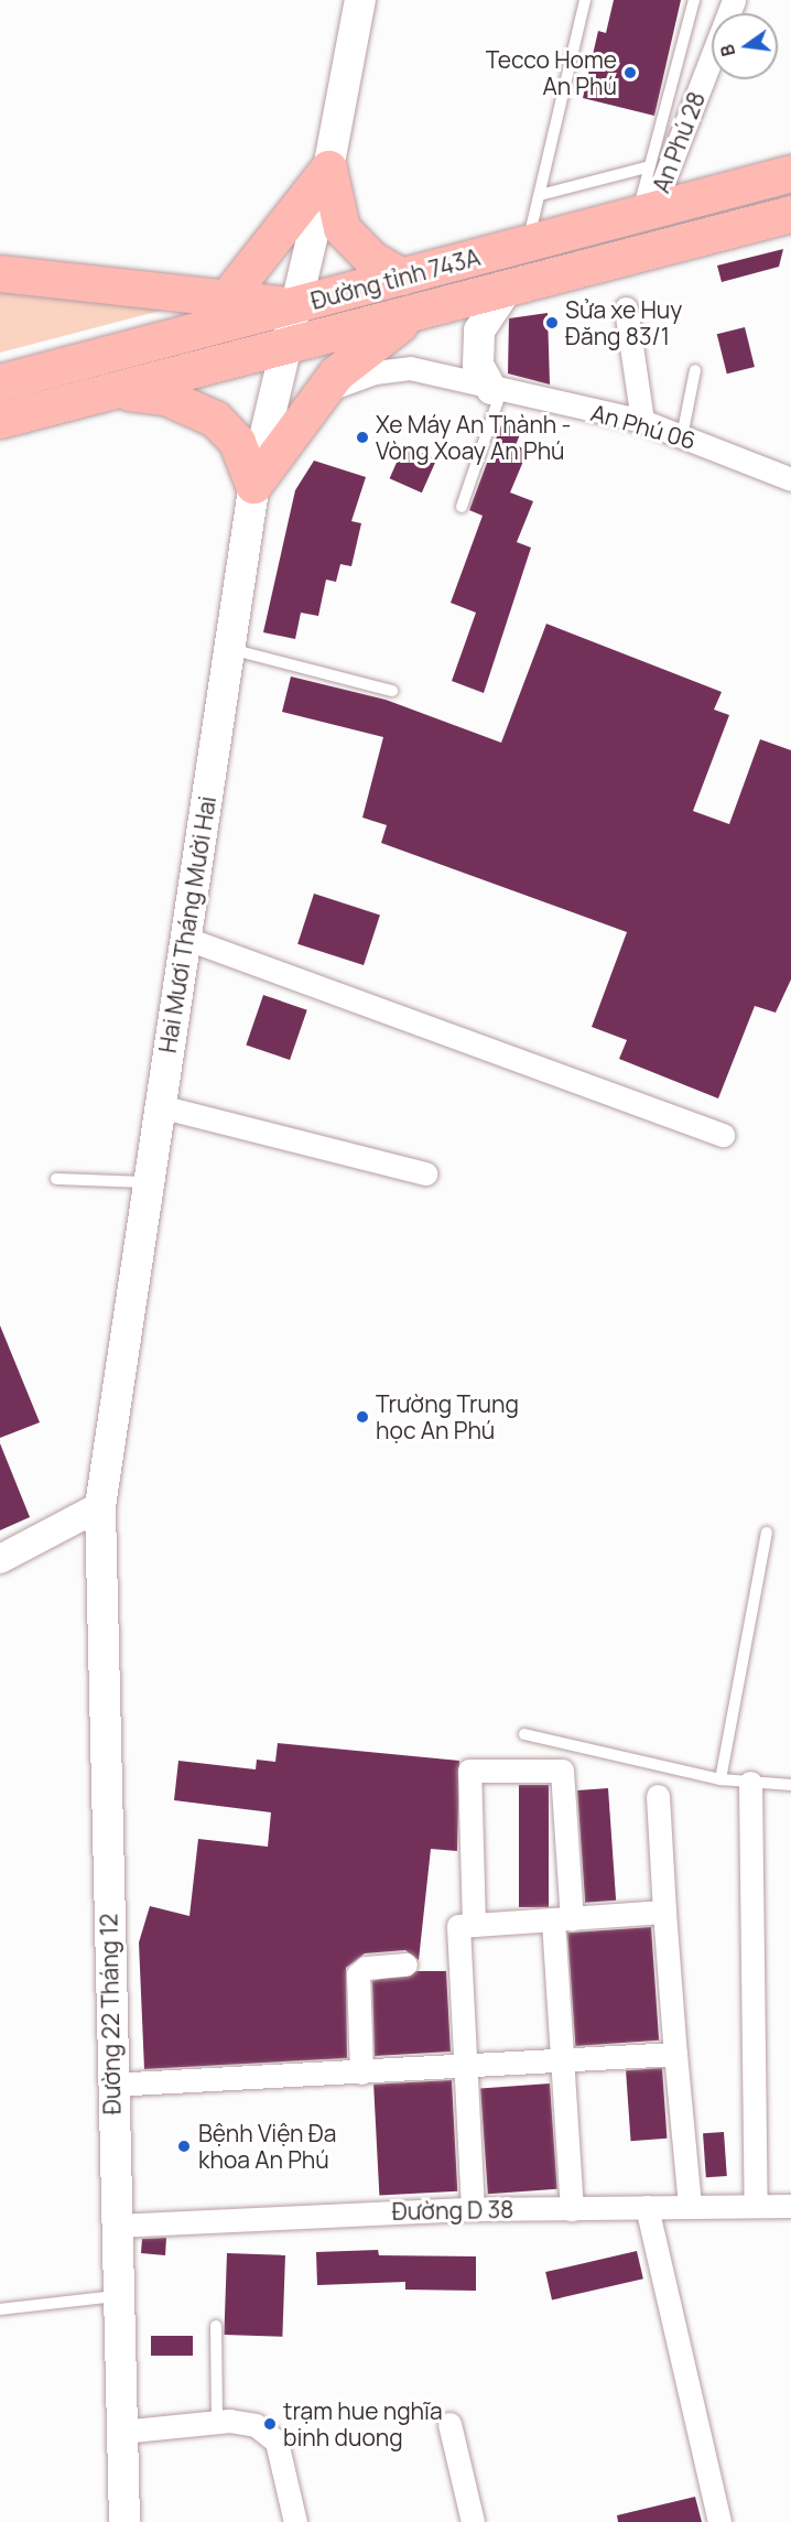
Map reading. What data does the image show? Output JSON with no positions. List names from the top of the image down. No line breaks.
{"streets":{"main road":["Đường tỉnh 743A","Hai Mươi Tháng Mười Hai","Đường 22 Tháng 12"],"street":["An Phú 28","An Phú 06","Đường D 38"]},"crossings":[["An Phú 28","Đường tỉnh 743A"],["Đường tỉnh 743A","Hai Mươi Tháng Mười Hai"],["Hai Mươi Tháng Mười Hai","Đường 22 Tháng 12"],["Đường 22 Tháng 12","Đường D 38"]],"places":["Tecco Home An Phú","Sửa xe Huy Đăng 83/1","Xe Máy An Thành - Vòng Xoay An Phú","Trường Trung học An Phú","Bệnh Viện Đa khoa An Phú","trạm hue nghĩa binh duong"],"north":"left"}
